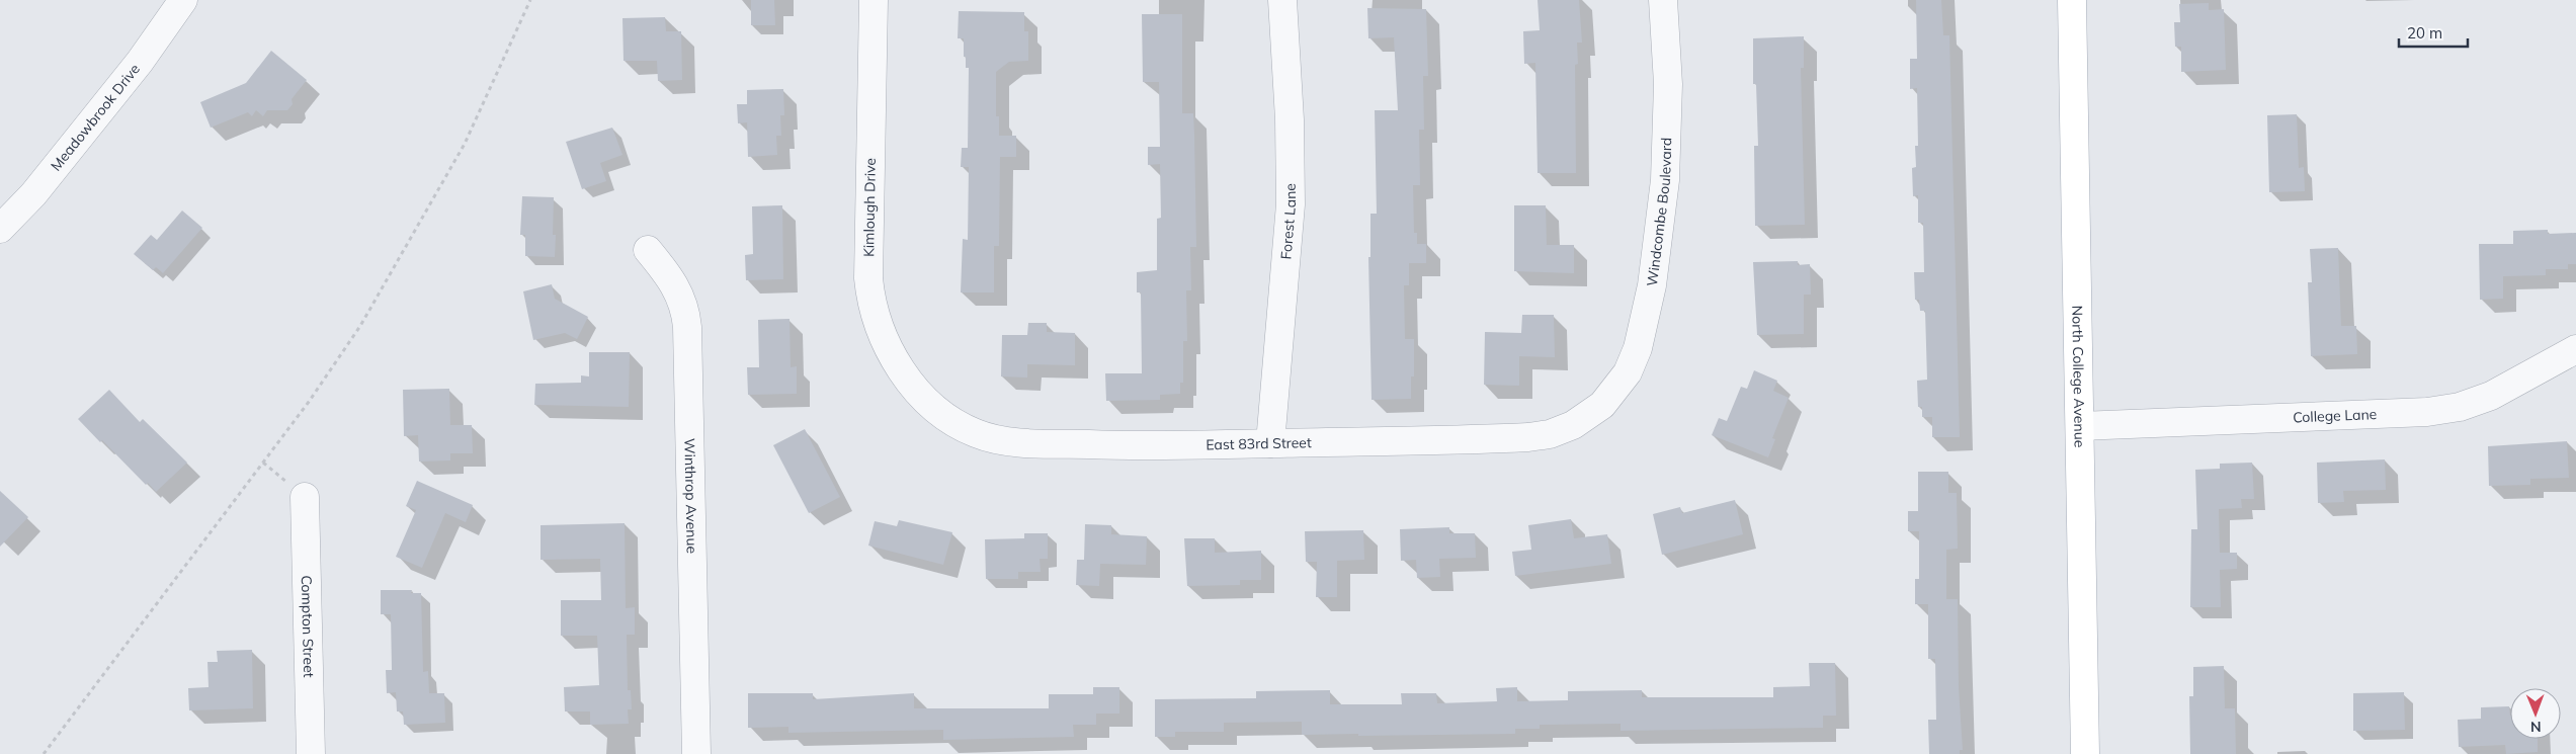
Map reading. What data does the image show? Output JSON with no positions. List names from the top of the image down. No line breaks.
{"streets":{"main road":["North College Avenue"],"street":["Meadowbrook Drive","Kimlough Drive","Windcombe Boulevard","Forest Lane","College Lane","East 83rd Street","Winthrop Avenue","Compton Street"]},"crossings":[["Kimlough Drive","East 83rd Street"],["Windcombe Boulevard","East 83rd Street"],["Forest Lane","East 83rd Street"],["North College Avenue","College Lane"]],"scale_bar":"20 m","north":"bottom"}
